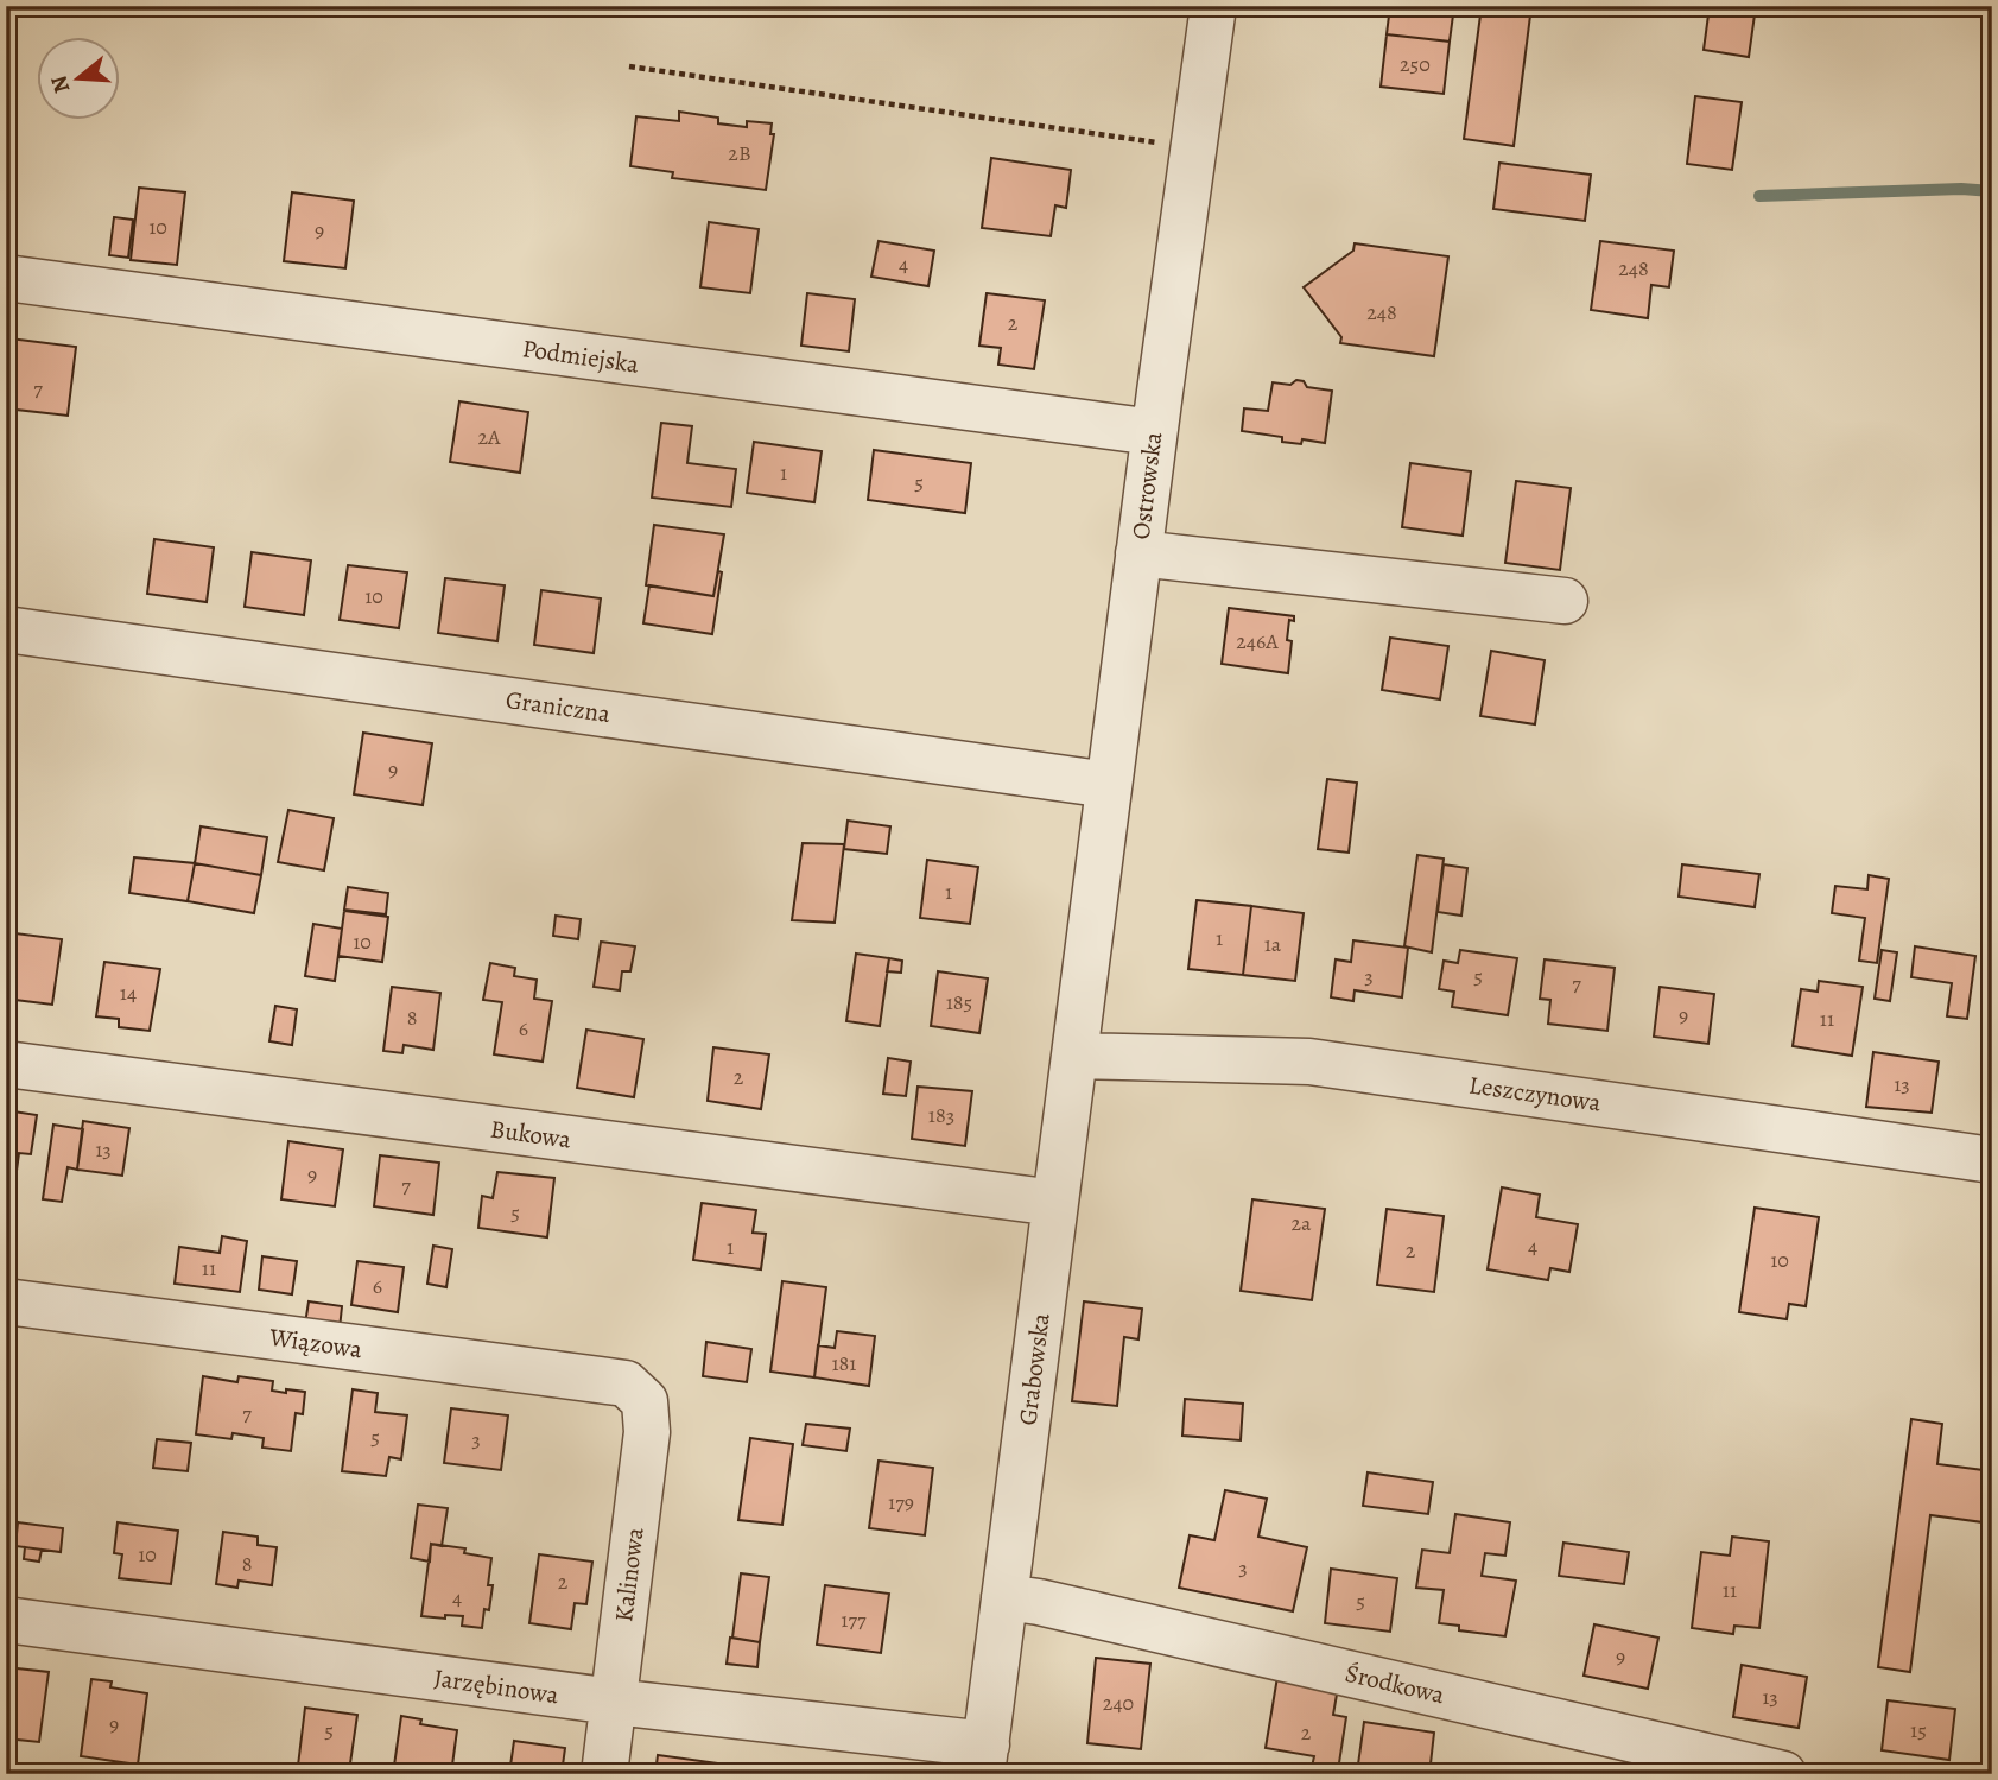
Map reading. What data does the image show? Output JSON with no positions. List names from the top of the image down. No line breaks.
{"streets":{"street":["Podmiejska","Ostrowska","Graniczna","Leszczynowa","Bukowa","Wiązowa","Grabowska","Kalinowa","Środkowa","Jarzębinowa"]},"crossings":[["Podmiejska","Ostrowska"],["Ostrowska","Graniczna"],["Ostrowska","Grabowska"],["Leszczynowa","Grabowska"],["Bukowa","Grabowska"],["Wiązowa","Kalinowa"],["Grabowska","Środkowa"],["Grabowska","Jarzębinowa"],["Kalinowa","Jarzębinowa"]],"house_numbers":["250","2B","10","9","4","248","248","2","7","2A","1","5","10","246A","9","1","1","10","1a","3","5","7","14","185","9","8","11","6","2","13","183","13","9","7","5","2a","4","1","2","10","11","6","181","7","5","3","179","10","8","3","2","11","4","5","177","9","13","240","9","5","15","2"],"north":"left"}
